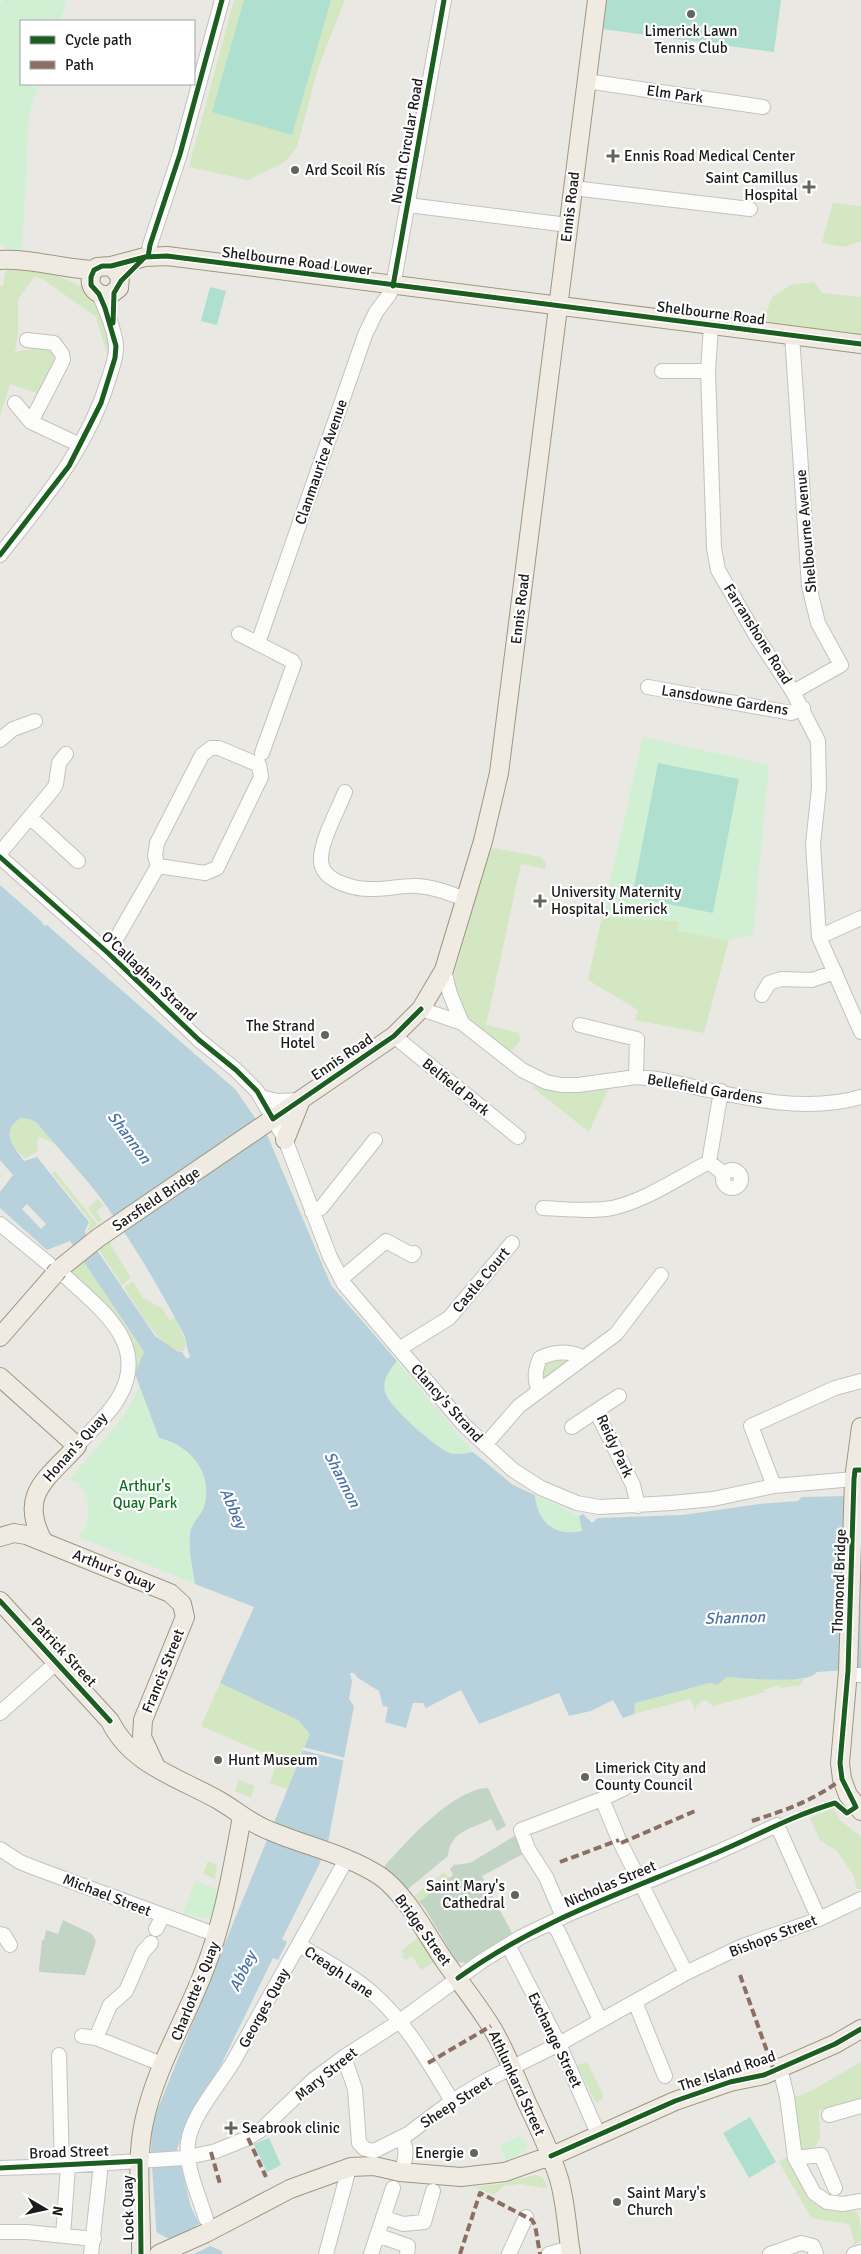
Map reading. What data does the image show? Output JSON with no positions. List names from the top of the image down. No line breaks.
{"streets":{"main road":["Ennis Road","Shelbourne Road Lower","Shelbourne Road","Sarsfield Bridge","Honan's Quay","Arthur's Quay","Thomond Bridge","Patrick Street","Francis Street","Bridge Street","Charlotte's Quay","The Island Road","Athlunkard Street","Lock Quay"],"street":["Elm Park","North Circular Road","Clanmaurice Avenue","Shelbourne Avenue","Farranshone Road","Lansdowne Gardens","O'Callaghan Strand","Belfield Park","Bellefield Gardens","Castle Court","Clancy's Strand","Reidy Park","Nicholas Street","Michael Street","Bishops Street","Creagh Lane","Georges Quay","Exchange Street","Mary Street","Sheep Street","Broad Street"]},"crossings":[["Elm Park","Ennis Road"],["North Circular Road","Shelbourne Road Lower"],["North Circular Road","Clanmaurice Avenue"],["Ennis Road","Shelbourne Road Lower"],["Ennis Road","Shelbourne Road"],["Ennis Road","O'Callaghan Strand"],["Ennis Road","Belfield Park"],["Ennis Road","Bellefield Gardens"],["Ennis Road","Sarsfield Bridge"],["Ennis Road","Clancy's Strand"],["Shelbourne Road Lower","Shelbourne Road"],["Shelbourne Road Lower","Clanmaurice Avenue"],["Shelbourne Road","Shelbourne Avenue"],["Shelbourne Road","Farranshone Road"],["Shelbourne Avenue","Farranshone Road"],["Farranshone Road","Lansdowne Gardens"],["O'Callaghan Strand","Sarsfield Bridge"],["O'Callaghan Strand","Clancy's Strand"],["Sarsfield Bridge","Clancy's Strand"],["Sarsfield Bridge","Honan's Quay"],["Castle Court","Clancy's Strand"],["Clancy's Strand","Reidy Park"],["Clancy's Strand","Thomond Bridge"],["Honan's Quay","Arthur's Quay"],["Arthur's Quay","Francis Street"],["Patrick Street","Francis Street"],["Patrick Street","Bridge Street"],["Patrick Street","Charlotte's Quay"],["Nicholas Street","Bridge Street"],["Nicholas Street","Bishops Street"],["Nicholas Street","Exchange Street"],["Nicholas Street","Mary Street"],["Nicholas Street","Athlunkard Street"],["Michael Street","Charlotte's Quay"],["Bridge Street","Charlotte's Quay"],["Bridge Street","Georges Quay"],["Bridge Street","Mary Street"],["Bridge Street","Athlunkard Street"],["Creagh Lane","Georges Quay"],["Creagh Lane","Mary Street"],["Creagh Lane","Sheep Street"],["Charlotte's Quay","Mary Street"],["Charlotte's Quay","Broad Street"],["Charlotte's Quay","Lock Quay"],["Georges Quay","Mary Street"],["Exchange Street","The Island Road"],["The Island Road","Athlunkard Street"],["Mary Street","Athlunkard Street"],["Mary Street","Sheep Street"],["Mary Street","Broad Street"],["Mary Street","Lock Quay"],["Athlunkard Street","Sheep Street"],["Broad Street","Lock Quay"]],"water":["Shannon","Abbey"],"parks":["Arthur's Quay Park"],"places":{"other":["Limerick Lawn Tennis Club","Ard Scoil Rís","The Strand Hotel","Hunt Museum","Limerick City and County Council","Saint Mary's Cathedral","Energie","Saint Mary's Church"],"health":["Ennis Road Medical Center","Saint Camillus Hospital","University Maternity Hospital, Limerick","Seabrook clinic"]},"legend":["Cycle path","Path"],"north":"right"}
